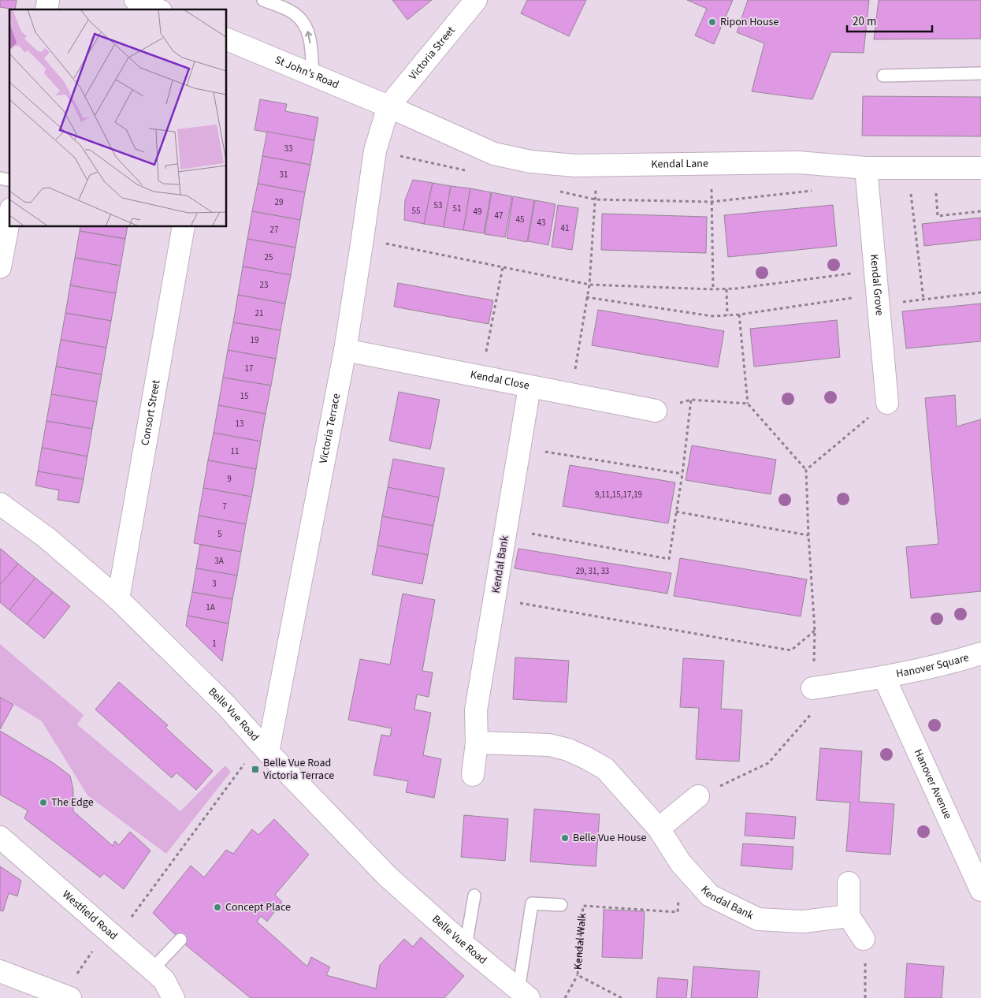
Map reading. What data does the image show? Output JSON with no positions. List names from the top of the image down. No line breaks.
{"streets":{"street":["Victoria Street","St John's Road","Kendal Lane","Kendal Grove","Kendal Close","Consort Street","Victoria Terrace","Kendal Bank","Hanover Square","Belle Vue Road","Hanover Avenue","Westfield Road"],"path":["Kendal Walk"]},"crossings":[["Victoria Street","St John's Road"],["Victoria Street","Kendal Lane"],["Victoria Street","Victoria Terrace"],["St John's Road","Kendal Lane"],["St John's Road","Victoria Terrace"],["Kendal Lane","Kendal Grove"],["Kendal Lane","Victoria Terrace"],["Kendal Close","Victoria Terrace"],["Kendal Close","Kendal Bank"],["Consort Street","Belle Vue Road"],["Victoria Terrace","Belle Vue Road"],["Hanover Square","Hanover Avenue"]],"places":{"other":["Ripon House","The Edge","Belle Vue House","Concept Place"],"transit":["Belle Vue Road Victoria Terrace"]},"house_numbers":["33","31","29","53","51","55","49","47","45","43","41","27","25","23","21","19","17","15","13","11","9","9,11,15,17,19","7","5","3A","29, 31, 33","3","1A","1"],"scale_bar":"20 m"}
